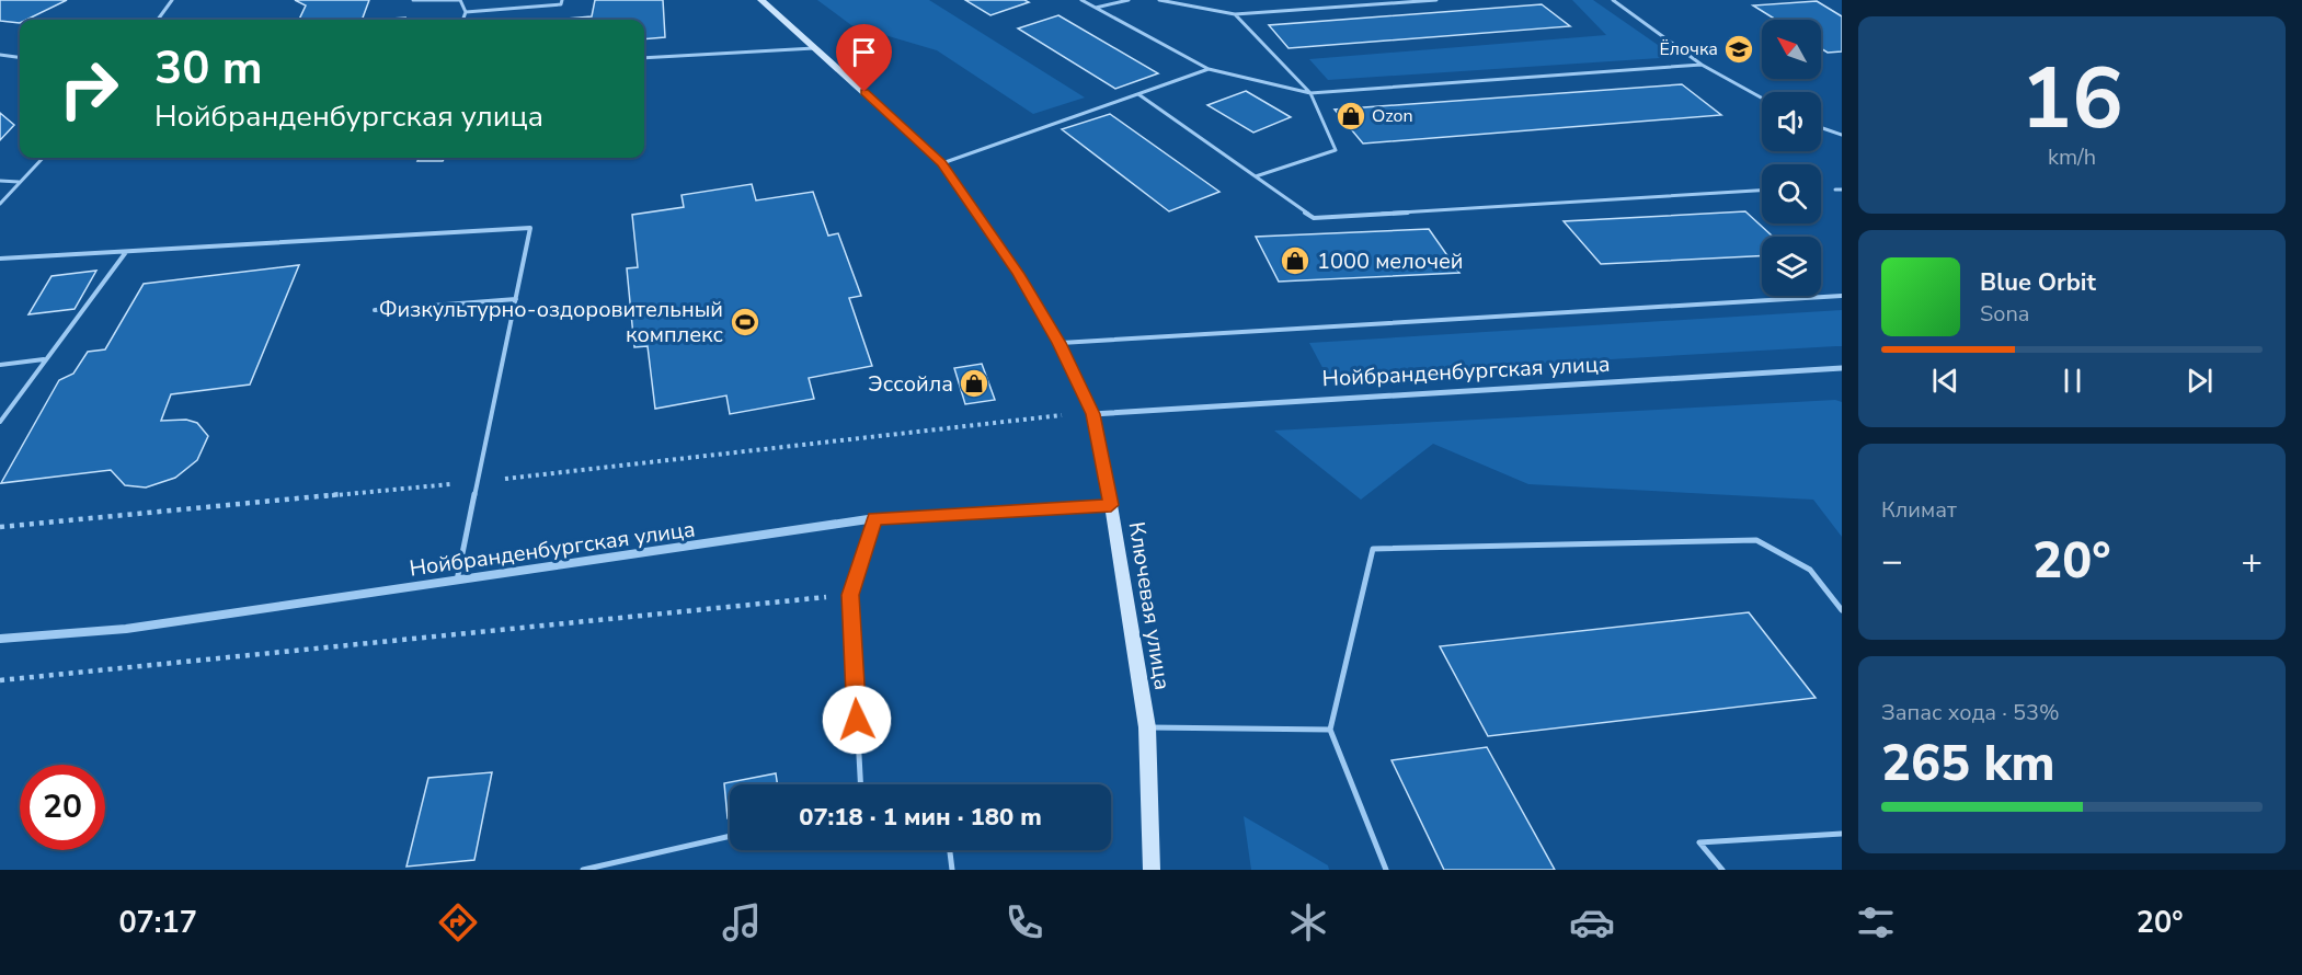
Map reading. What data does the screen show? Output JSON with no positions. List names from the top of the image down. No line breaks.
{"streets":{"main road":["Ключевая улица"],"street":["Нойбранденбургская улица"]},"crossings":[["Нойбранденбургская улица","Ключевая улица"]],"places":{"school or university":["Ёлочка"],"shop":["Ozon","1000 мелочей","Эссойла"],"sports":["Физкультурно-оздоровительный комплекс"]},"north":"top left","page":{"tile":[["16","km/h"],"Климат",["Запас хода · 53%","265 km"]],"turn":["30 m","Нойбранденбургская улица"],"song":["Blue Orbit","Sona"],"heat":["−","20°","+"],"limit":"20","trip":"07:18 · 1 мин · 180 m","tabs":["07:17","20°"]}}
